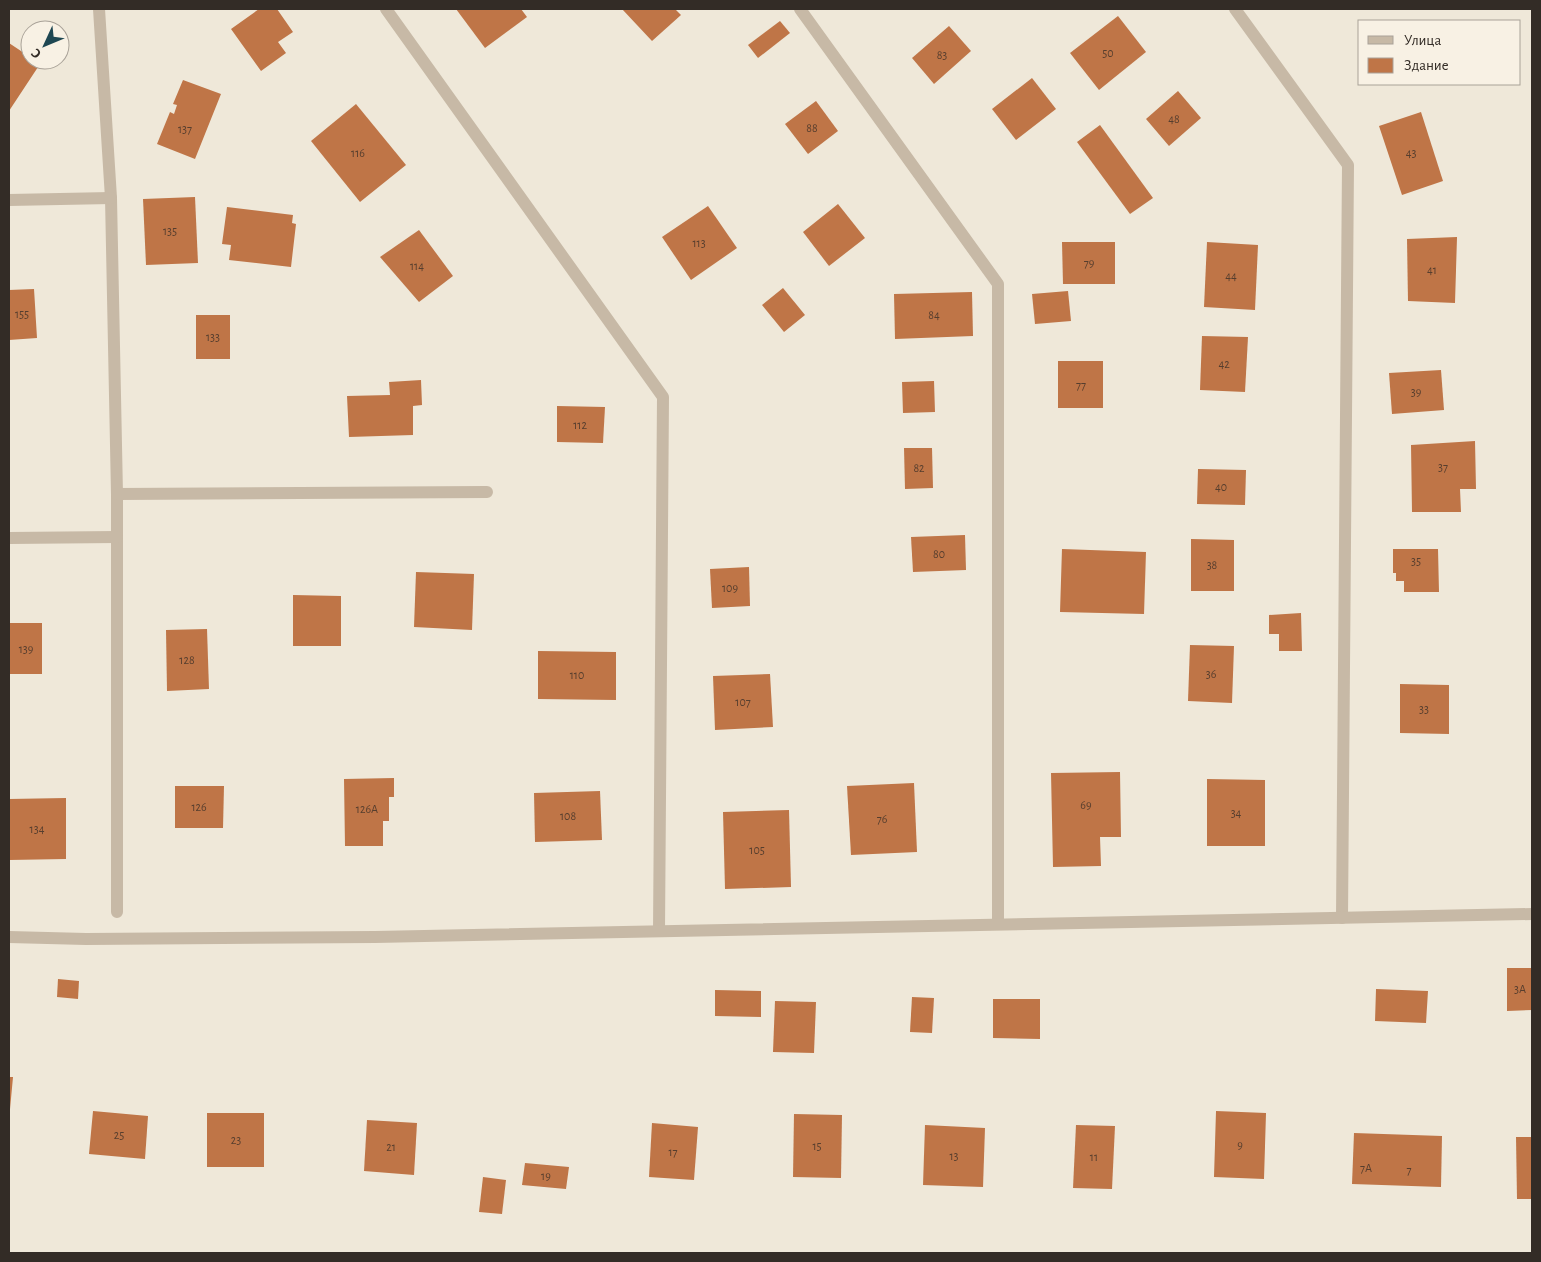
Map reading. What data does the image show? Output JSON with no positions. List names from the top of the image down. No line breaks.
{"house_numbers":["50","83","48","88","137","116","43","135","113","79","114","41","44","155","84","133","42","77","39","112","37","82","40","80","35","38","109","139","128","36","110","107","33","69","126","126А","34","108","76","134","105","3А","25","23","9","15","21","17","13","11","7А","7","19"],"legend":["Улица","Здание"],"north":"bottom left"}
